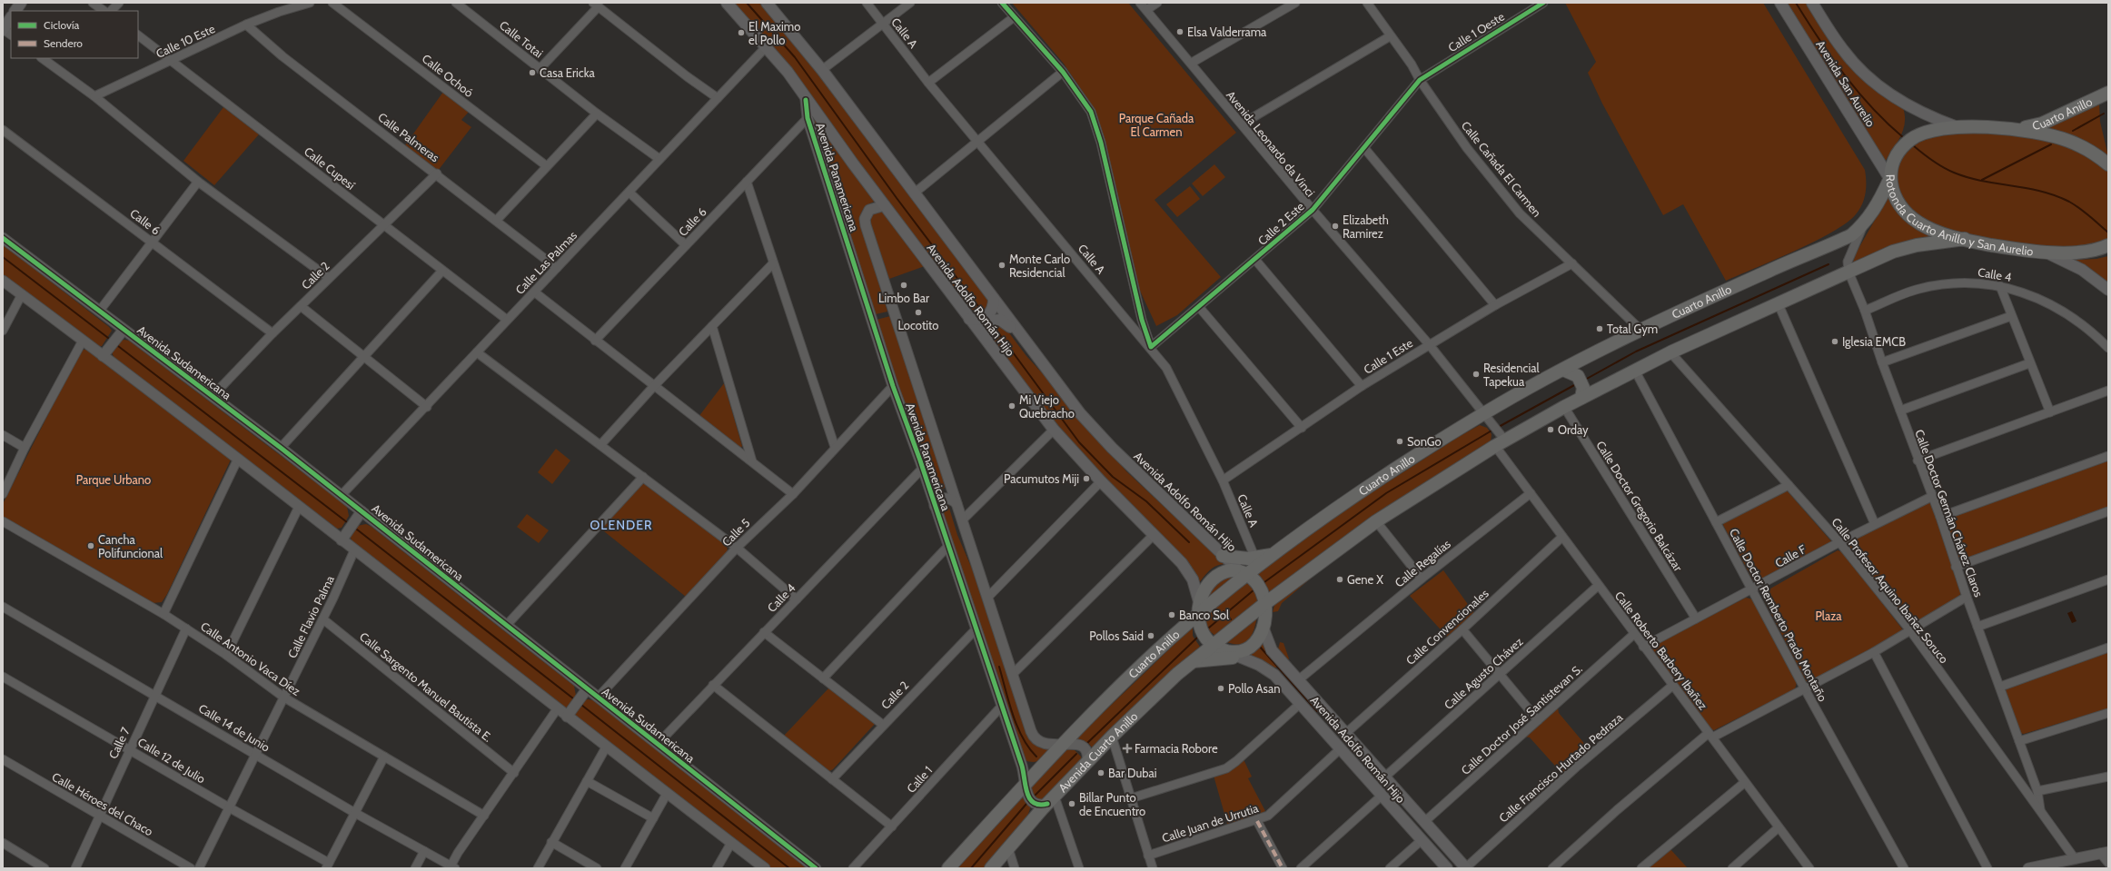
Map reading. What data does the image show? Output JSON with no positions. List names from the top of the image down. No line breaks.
{"streets":{"highway":["Cuarto Anillo","Rotonda Cuarto Anillo y San Aurelio","Avenida Cuarto Anillo"],"main road":["Avenida San Aurelio","Avenida Adolfo Román Hijo"],"street":["Calle 1 Oeste","Calle A","Calle Totai","Calle 10 Este","Calle Ochoó","Calle Palmeras","Avenida Leonardo da Vinci","Calle Cupesí","Calle Cañada El Carmen","Avenida Panamericana","Calle 6","Calle 2 Este","Calle Las Palmas","Calle 4","Calle 2","Calle 1 Este","Avenida Sudamericana","Calle Doctor Gregorio Balcázar","Calle Doctor Germán Chávez Claros","Calle 5","Calle F","Calle Regalías","Calle Profesor Aquino Ibañez Soruco","Calle Doctor Remberto Prado Montaño","Calle Flavio Palma","Calle Convencionales","Calle Roberto Barbery Ibañez","Calle Antonio Vaca Díez","Calle Agusto Chávez","Calle Sargento Manuel Bautista E.","Calle Doctor José Santistevan S.","Calle 14 de Junio","Calle 7","Calle 12 de Julio","Calle Francisco Hurtado Pedraza","Calle 1","Calle Héroes del Chaco","Calle Juan de Urrutia"]},"crossings":[["Calle 1 Oeste","Calle Cañada El Carmen"],["Calle 1 Oeste","Calle 2 Este"],["Calle A","Calle 2 Este"],["Calle A","Calle 1 Este"],["Calle Totai","Calle Las Palmas"],["Calle 10 Este","Calle Palmeras"],["Calle 10 Este","Calle Cupesí"],["Avenida San Aurelio","Cuarto Anillo"],["Avenida San Aurelio","Rotonda Cuarto Anillo y San Aurelio"],["Cuarto Anillo","Avenida Leonardo da Vinci"],["Cuarto Anillo","Calle Cañada El Carmen"],["Cuarto Anillo","Avenida Panamericana"],["Cuarto Anillo","Rotonda Cuarto Anillo y San Aurelio"],["Cuarto Anillo","Avenida Adolfo Román Hijo"],["Calle Palmeras","Calle Las Palmas"],["Calle Palmeras","Calle 2"],["Avenida Leonardo da Vinci","Calle 2 Este"],["Avenida Leonardo da Vinci","Calle 1 Este"],["Avenida Leonardo da Vinci","Calle Roberto Barbery Ibañez"],["Calle Cupesí","Calle Las Palmas"],["Calle Cupesí","Calle 2"],["Calle Cañada El Carmen","Calle 2 Este"],["Calle Cañada El Carmen","Calle 1 Este"],["Avenida Panamericana","Calle 6"],["Avenida Panamericana","Calle 4"],["Avenida Panamericana","Calle 2"],["Avenida Panamericana","Avenida Adolfo Román Hijo"],["Avenida Panamericana","Calle 5"],["Avenida Panamericana","Avenida Cuarto Anillo"],["Avenida Panamericana","Calle 1"],["Calle 6","Calle 2"],["Calle Las Palmas","Avenida Adolfo Román Hijo"],["Calle Las Palmas","Avenida Sudamericana"],["Calle 4","Avenida Sudamericana"],["Calle 4","Calle Doctor Germán Chávez Claros"],["Calle 2","Avenida Sudamericana"],["Avenida Adolfo Román Hijo","Calle Regalías"],["Avenida Adolfo Román Hijo","Calle Convencionales"],["Avenida Adolfo Román Hijo","Calle Agusto Chávez"],["Avenida Adolfo Román Hijo","Calle Doctor José Santistevan S."],["Avenida Adolfo Román Hijo","Avenida Cuarto Anillo"],["Avenida Adolfo Román Hijo","Calle Francisco Hurtado Pedraza"],["Avenida Adolfo Román Hijo","Calle Juan de Urrutia"],["Avenida Sudamericana","Calle 5"],["Calle Doctor Gregorio Balcázar","Calle F"],["Calle Doctor Germán Chávez Claros","Calle F"],["Calle Doctor Germán Chávez Claros","Calle Profesor Aquino Ibañez Soruco"],["Calle F","Calle Profesor Aquino Ibañez Soruco"],["Calle F","Calle Doctor Remberto Prado Montaño"],["Calle F","Calle Roberto Barbery Ibañez"],["Calle Regalías","Calle Roberto Barbery Ibañez"],["Calle Flavio Palma","Calle Antonio Vaca Díez"],["Calle Flavio Palma","Calle Sargento Manuel Bautista E."],["Calle Flavio Palma","Calle 14 de Junio"],["Calle Flavio Palma","Calle 12 de Julio"],["Calle Convencionales","Calle Roberto Barbery Ibañez"],["Calle Roberto Barbery Ibañez","Calle Agusto Chávez"],["Calle Roberto Barbery Ibañez","Calle Doctor José Santistevan S."],["Calle Roberto Barbery Ibañez","Calle Francisco Hurtado Pedraza"],["Calle Antonio Vaca Díez","Calle 7"],["Calle 14 de Junio","Calle 7"],["Calle 7","Calle 12 de Julio"],["Calle 7","Calle Héroes del Chaco"]],"districts":["OLENDER"],"parks":["Parque Cañada El Carmen","Parque Urbano","Plaza"],"places":{"other":["Elsa Valderrama","El Maximo el Pollo","Casa Ericka","Elizabeth Ramirez","Monte Carlo Residencial","Limbo Bar","Locotito","Total Gym","Iglesia EMCB","Residencial Tapekua","Mi Viejo Quebracho","Orday","SonGo","Pacumutos Miji","Cancha Polifuncional","Gene X","Banco Sol","Pollos Said","Pollo Asan","Bar Dubai","Billar Punto de Encuentro"],"health":["Farmacia Robore"]},"legend":["Ciclovía","Sendero"]}
